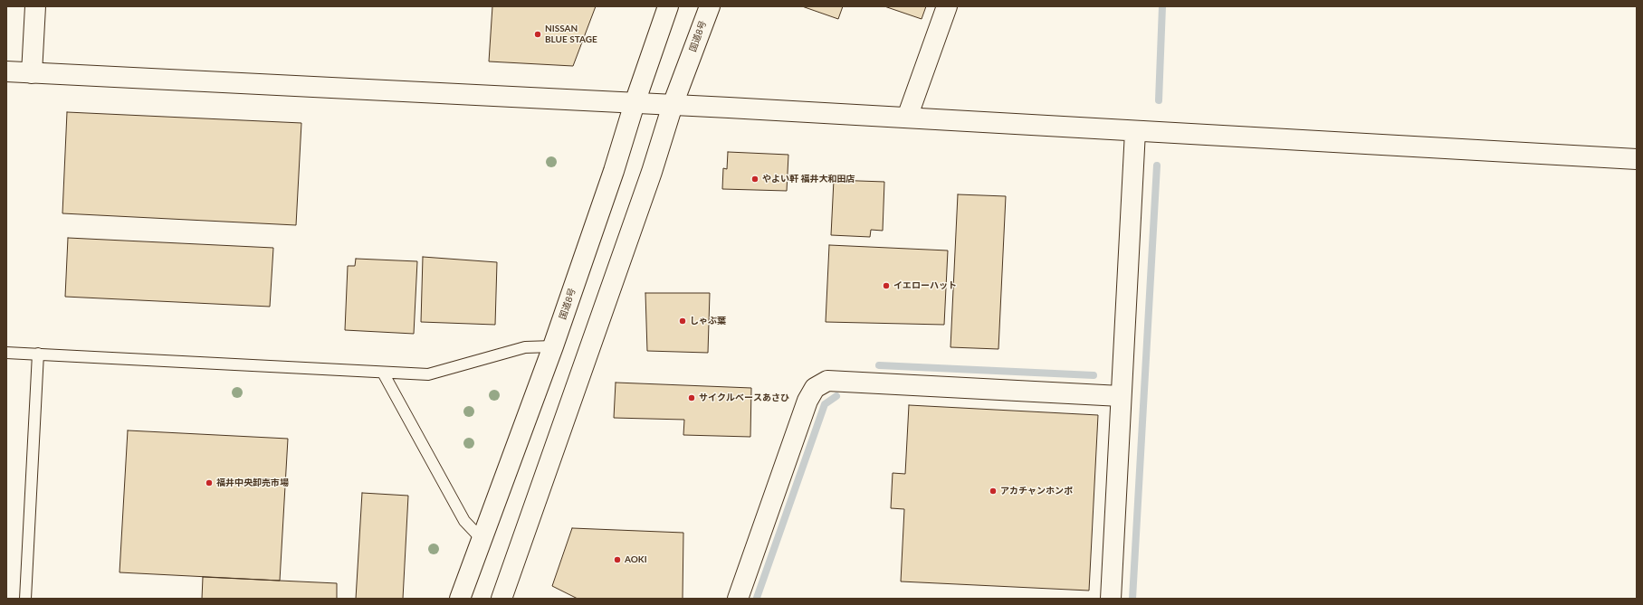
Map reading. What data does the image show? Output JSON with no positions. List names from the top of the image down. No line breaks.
{"streets":{"main road":["国道8号"]},"places":["NISSAN BLUE STAGE","やよい軒 福井大和田店","イエローハット","しゃぶ葉","サイクルベースあさひ","福井中央卸売市場","アカチャンホンポ","AOKI"]}
